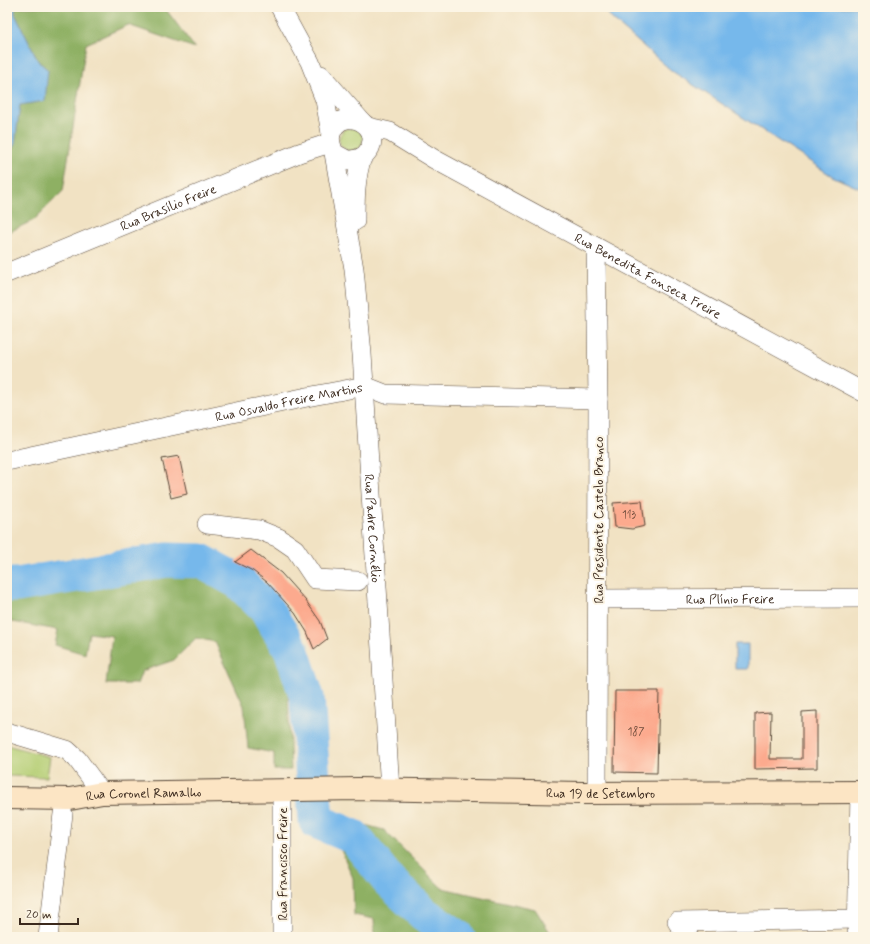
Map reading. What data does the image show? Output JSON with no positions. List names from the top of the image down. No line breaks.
{"streets":{"main road":["Rua 19 de Setembro","Rua Coronel Ramalho"],"street":["Rua Brasílio Freire","Rua Benedita Fonseca Freire","Rua Osvaldo Freire Martins","Rua Presidente Castelo Branco","Rua Padre Cornélio","Rua Plínio Freire","Rua Francisco Freire"]},"crossings":[["Rua Brasílio Freire","Rua Padre Cornélio"],["Rua Benedita Fonseca Freire","Rua Presidente Castelo Branco"],["Rua Osvaldo Freire Martins","Rua Presidente Castelo Branco"],["Rua Osvaldo Freire Martins","Rua Padre Cornélio"],["Rua Presidente Castelo Branco","Rua Plínio Freire"],["Rua Presidente Castelo Branco","Rua 19 de Setembro"],["Rua Padre Cornélio","Rua 19 de Setembro"],["Rua 19 de Setembro","Rua Coronel Ramalho"],["Rua Coronel Ramalho","Rua Francisco Freire"]],"house_numbers":["113","187"],"scale_bar":"20 m"}
